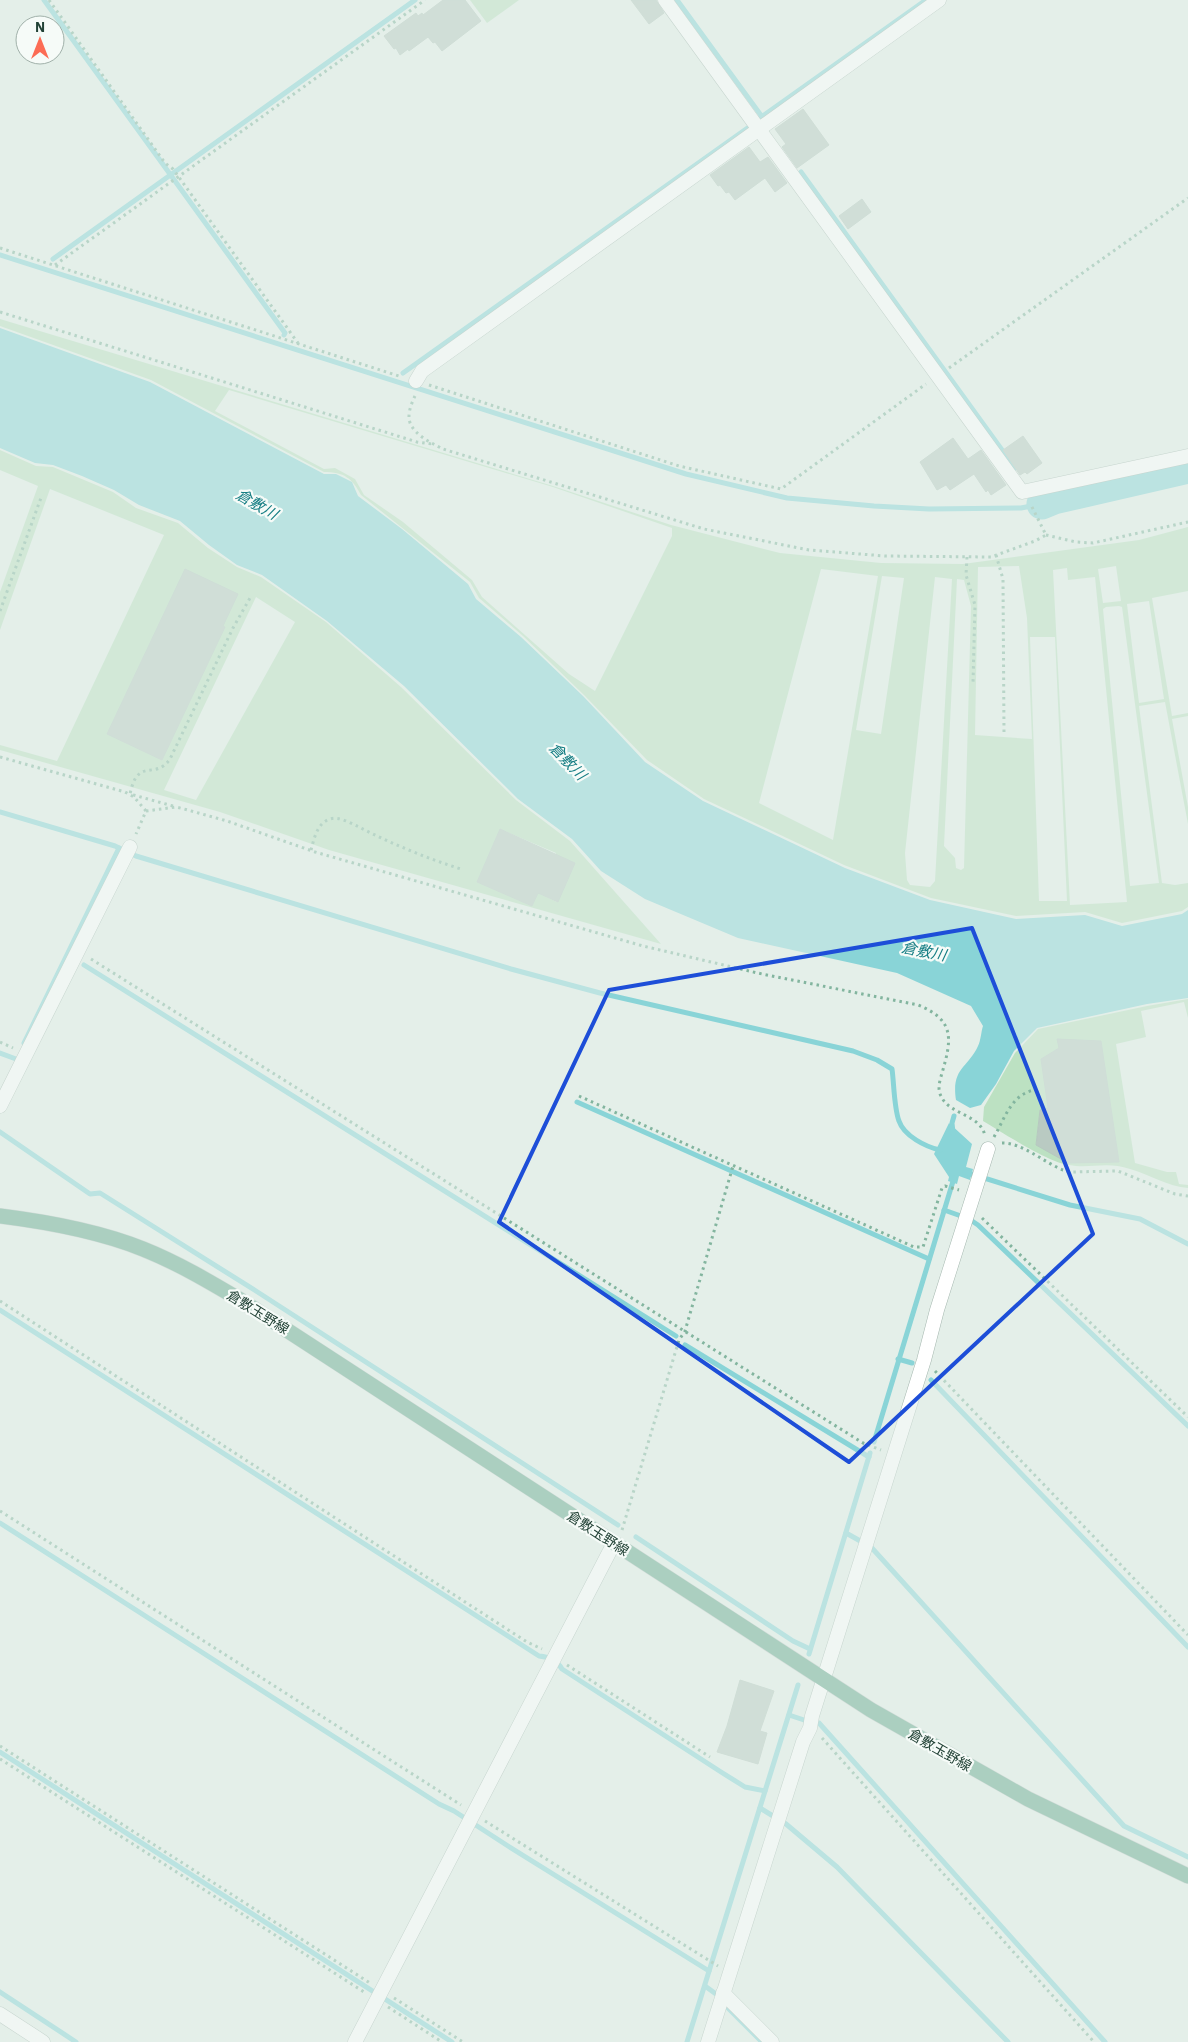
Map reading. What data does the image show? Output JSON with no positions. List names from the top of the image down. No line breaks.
{"streets":{"main road":["倉敷玉野線"]},"water":["倉敷川"],"north":"top"}
